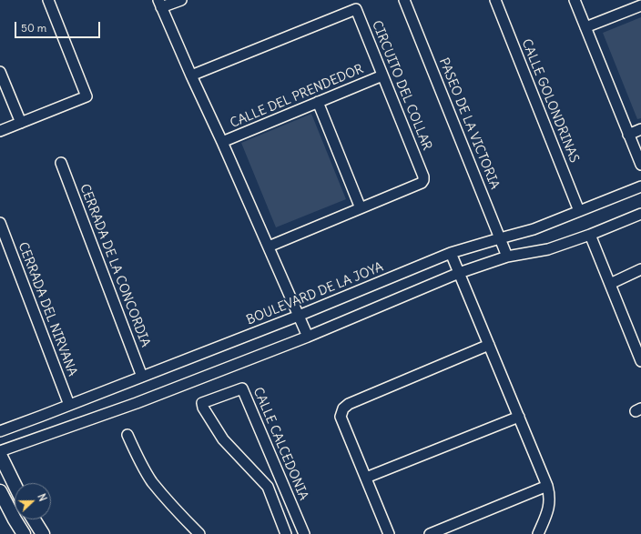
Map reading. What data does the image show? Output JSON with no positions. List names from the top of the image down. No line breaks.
{"streets":{"street":["CIRCUITO DEL COLLAR","CALLE DEL PRENDEDOR","CALLE GOLONDRINAS","PASEO DE LA VICTORIA","CERRADA DE LA CONCORDIA","BOULEVARD DE LA JOYA","CERRADA DEL NIRVANA","CALLE CALCEDONIA"]},"crossings":[["CIRCUITO DEL COLLAR","CALLE DEL PRENDEDOR"],["CALLE GOLONDRINAS","BOULEVARD DE LA JOYA"],["PASEO DE LA VICTORIA","BOULEVARD DE LA JOYA"],["CERRADA DE LA CONCORDIA","BOULEVARD DE LA JOYA"],["BOULEVARD DE LA JOYA","CERRADA DEL NIRVANA"]],"scale_bar":"50 m","north":"right"}
